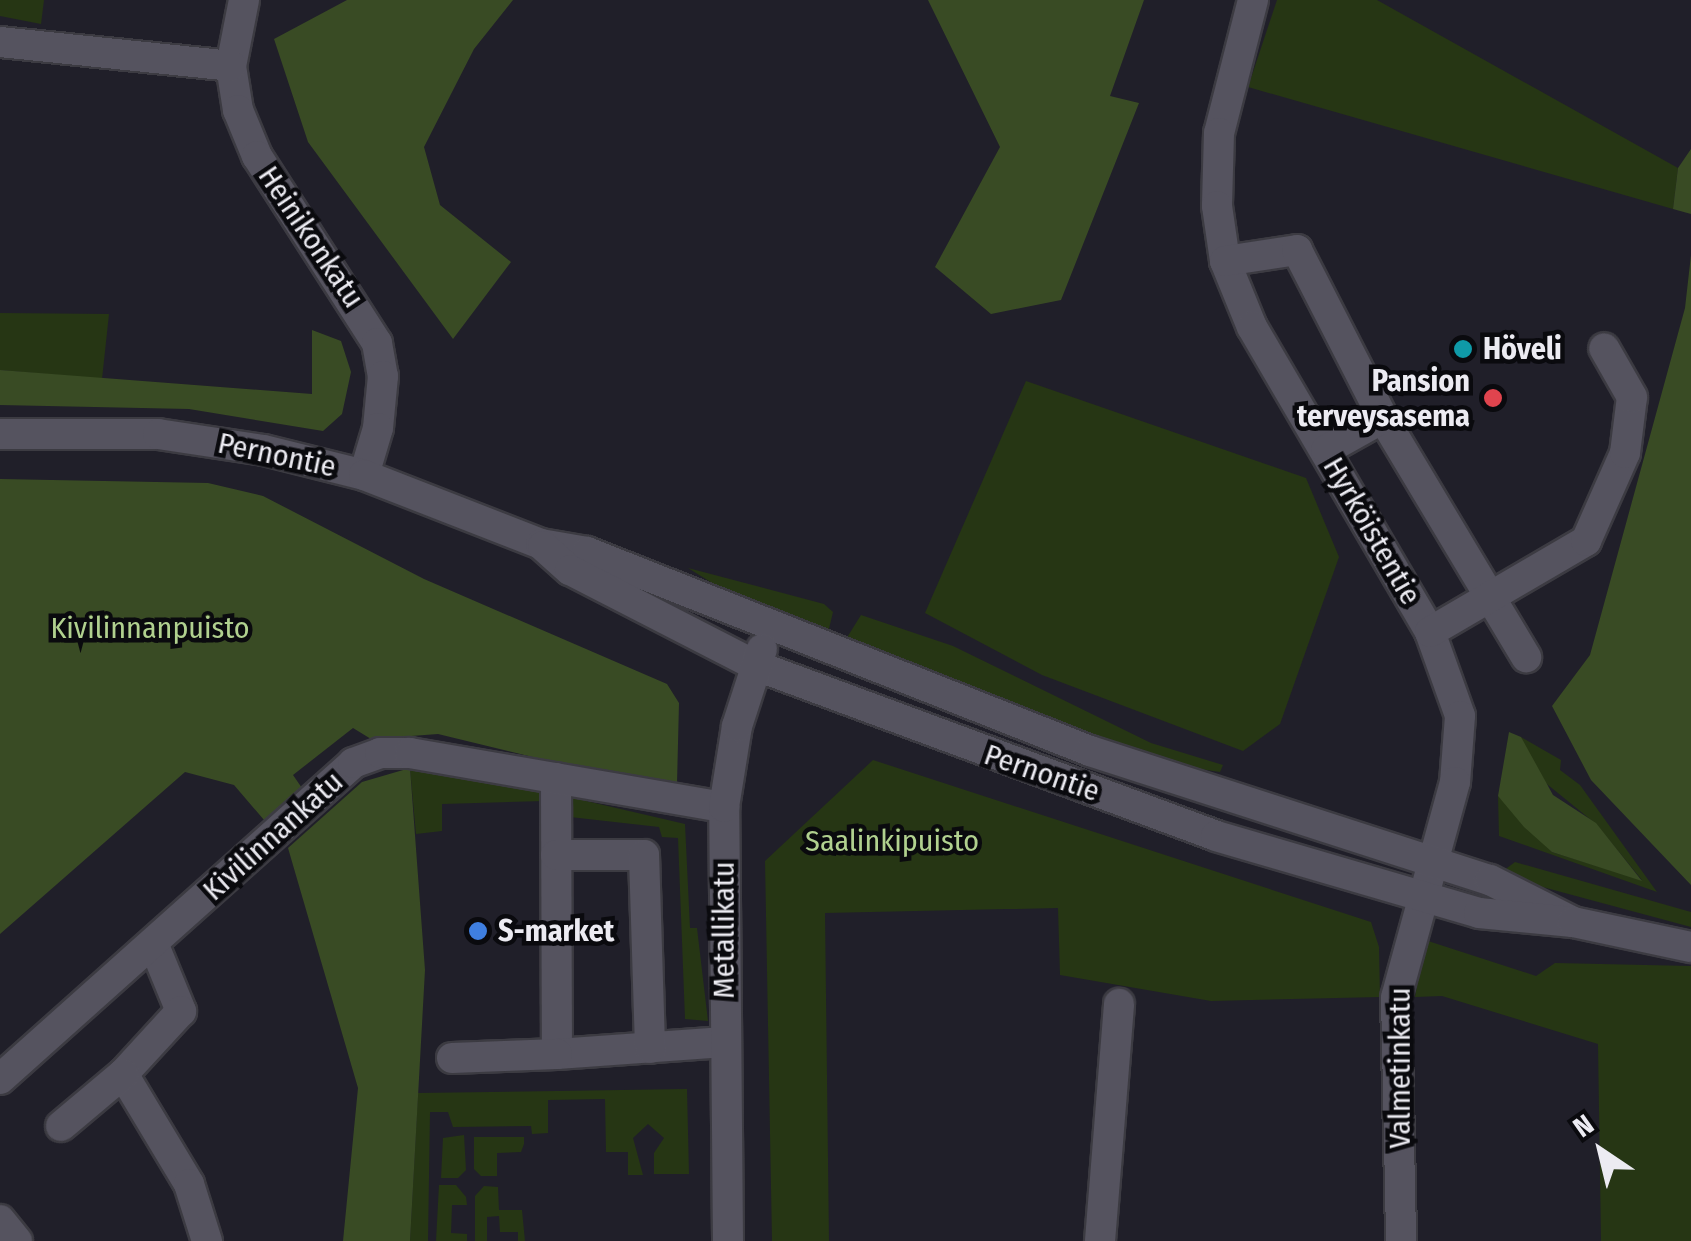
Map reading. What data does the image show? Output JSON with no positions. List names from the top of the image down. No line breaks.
{"streets":{"street":["Heinikonkatu","Pernontie","Hyrköistentie","Kivilinnankatu","Metallikatu","Valmetinkatu"]},"crossings":[["Heinikonkatu","Pernontie"],["Pernontie","Hyrköistentie"],["Pernontie","Metallikatu"],["Pernontie","Valmetinkatu"],["Hyrköistentie","Valmetinkatu"],["Kivilinnankatu","Metallikatu"]],"parks":["Kivilinnanpuisto","Saalinkipuisto"],"places":["Höveli","Pansion terveysasema","S-market"],"north":"top left"}
